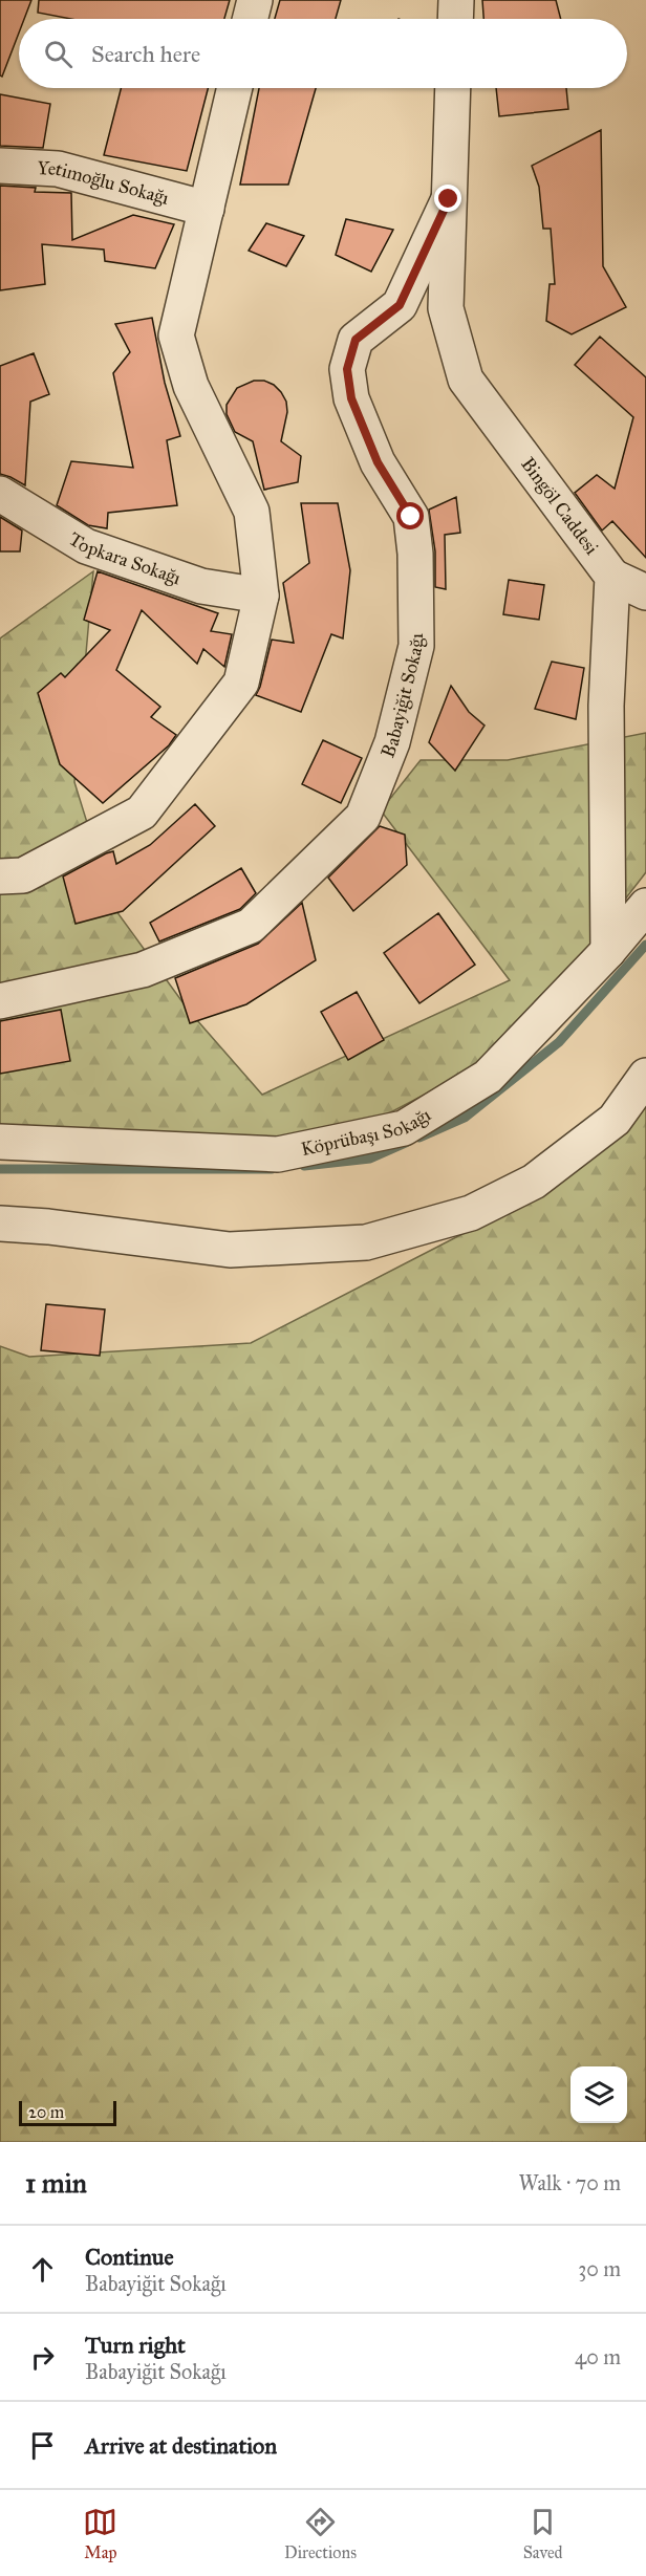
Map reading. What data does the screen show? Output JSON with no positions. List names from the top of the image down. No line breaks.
{"streets":{"street":["Yetimoğlu Sokağı","Bingöl Caddesi","Topkara Sokağı","Babayiğit Sokağı","Köprübaşı Sokağı"]},"crossings":[["Bingöl Caddesi","Babayiğit Sokağı"]],"scale_bar":"20 m","page":{"search":"Search here","scale":"20 m","heading":["1 min","Walk · 70 m"],"list":[["Continue","Babayiğit Sokağı","30 m"],["Turn right","Babayiğit Sokağı","40 m"],"Arrive at destination"],"nav":["Map","Directions","Saved"]}}
